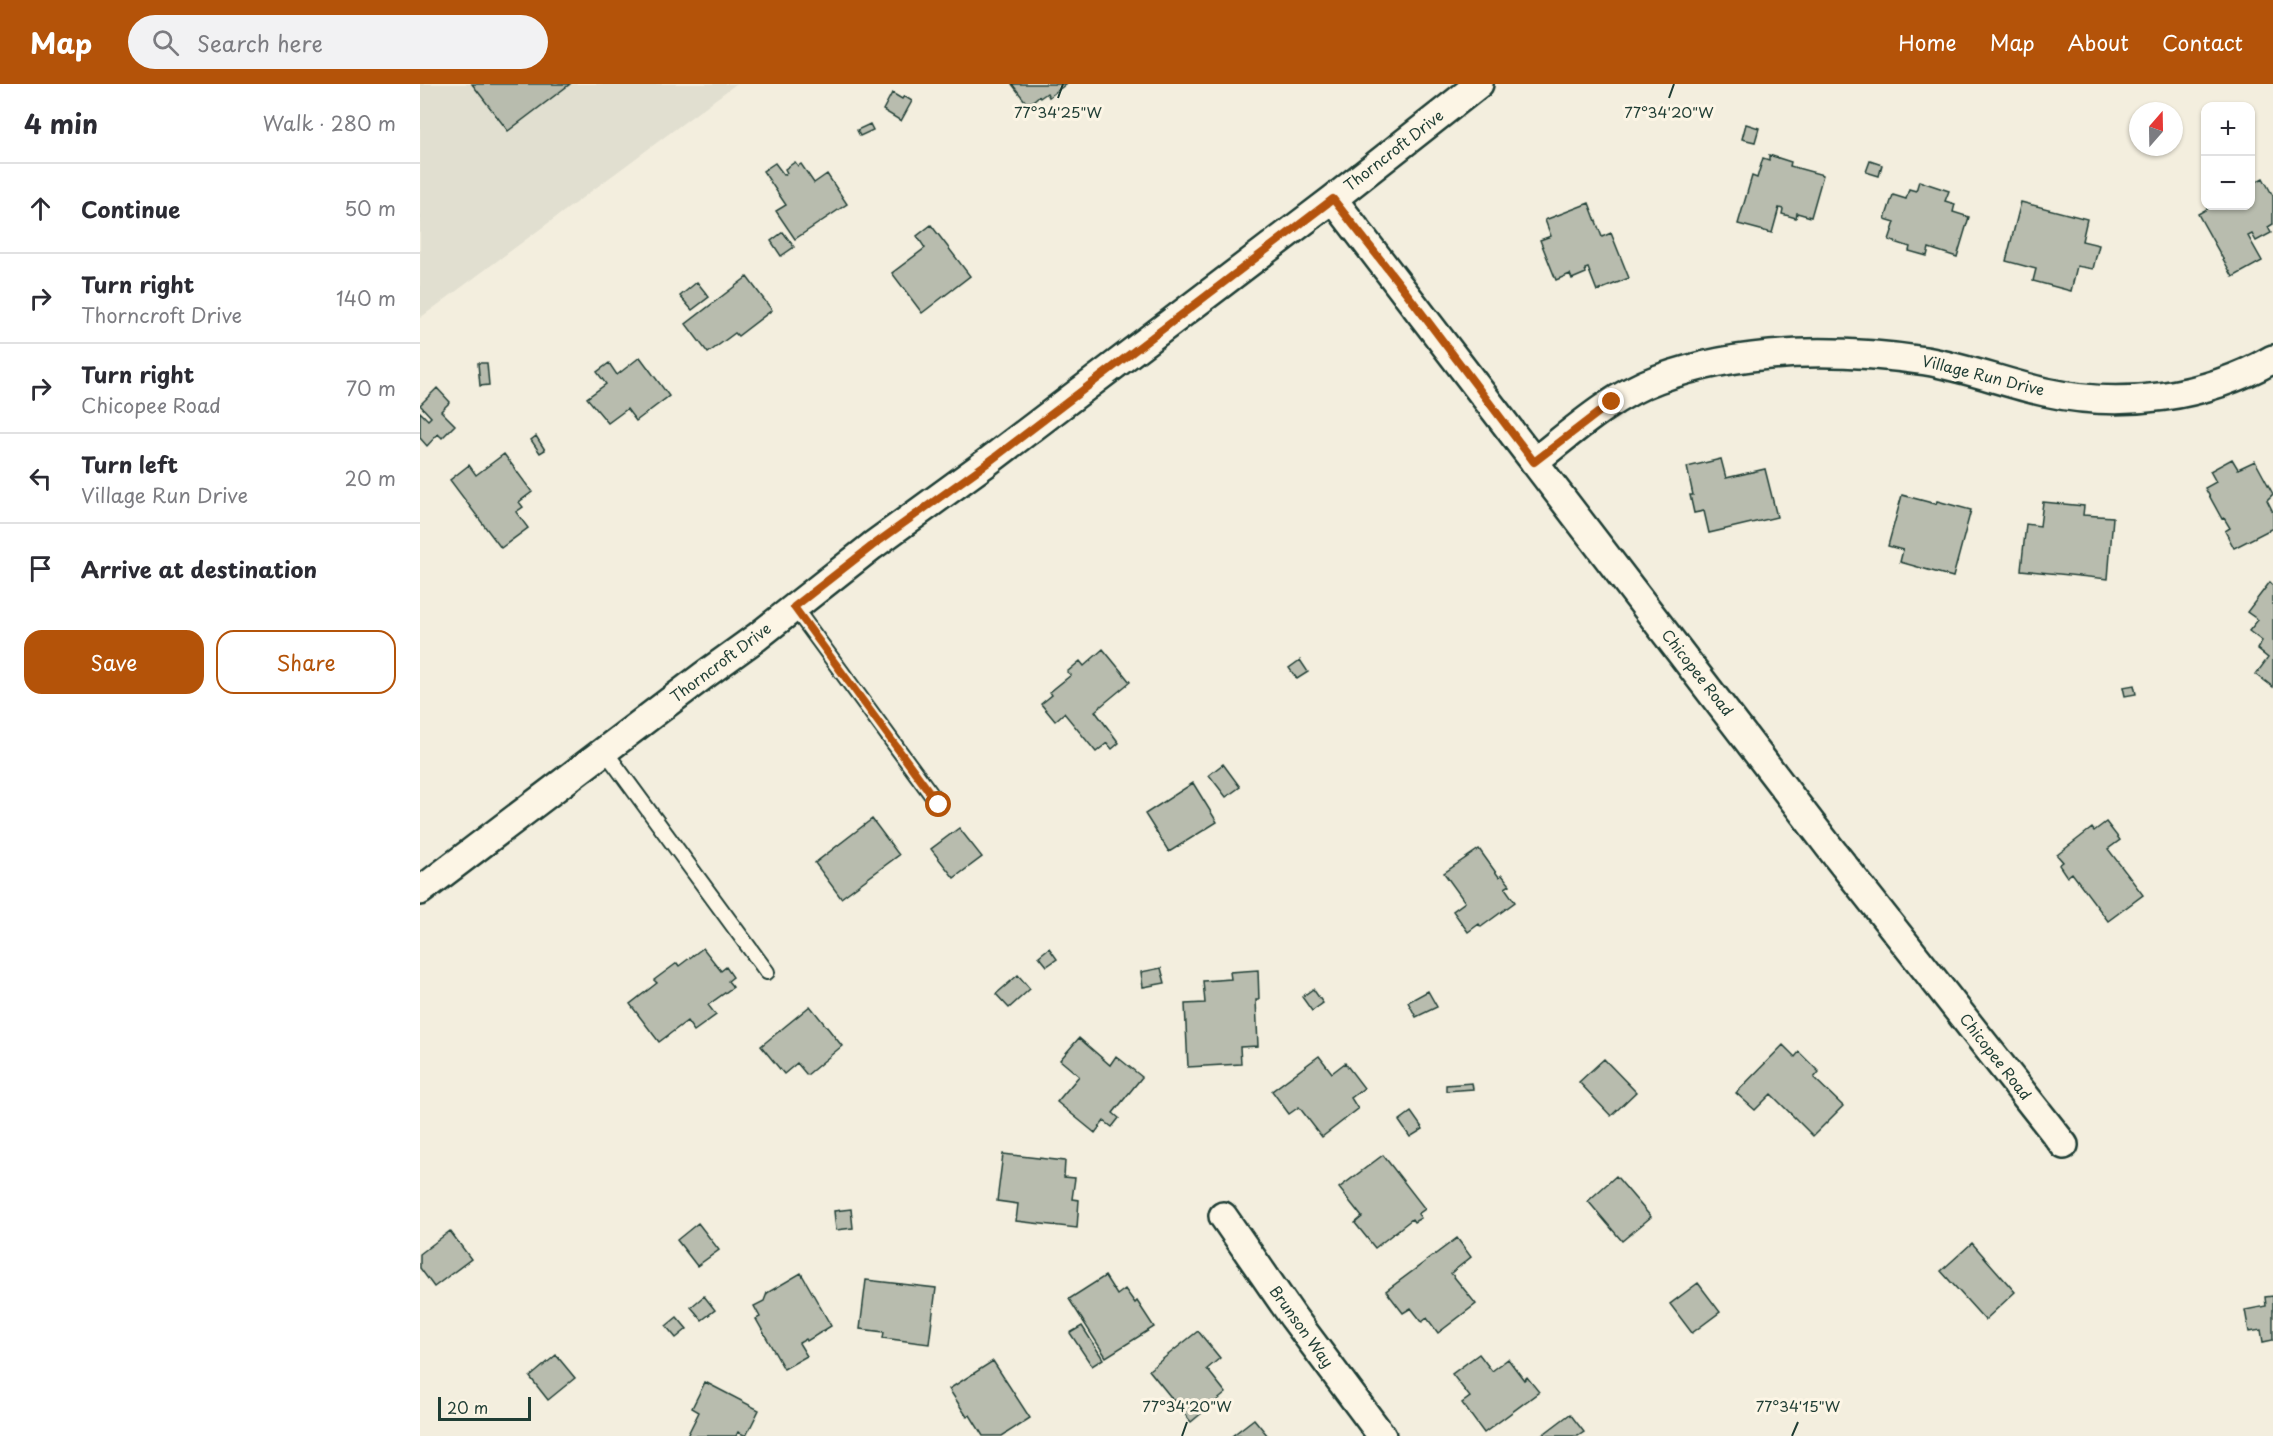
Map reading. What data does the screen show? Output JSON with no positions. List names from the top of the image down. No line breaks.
{"streets":{"street":["Thorncroft Drive","Village Run Drive","Chicopee Road","Brunson Way"]},"crossings":[["Thorncroft Drive","Chicopee Road"],["Village Run Drive","Chicopee Road"]],"scale_bar":"20 m","north":"top","page":{"header":"Map","search":"Search here","nav":["Home","Map","About","Contact"],"heading":["4 min","Walk · 280 m"],"map_buttons":["+","−"],"list":[["Continue","50 m"],["Turn right","Thorncroft Drive","140 m"],["Turn right","Chicopee Road","70 m"],["Turn left","Village Run Drive","20 m"],"Arrive at destination"],"buttons":["Save","Share"],"scale":"20 m"},"coordinates":["77°34'20\"W","77°34'25\"W","77°34'15\"W"]}
